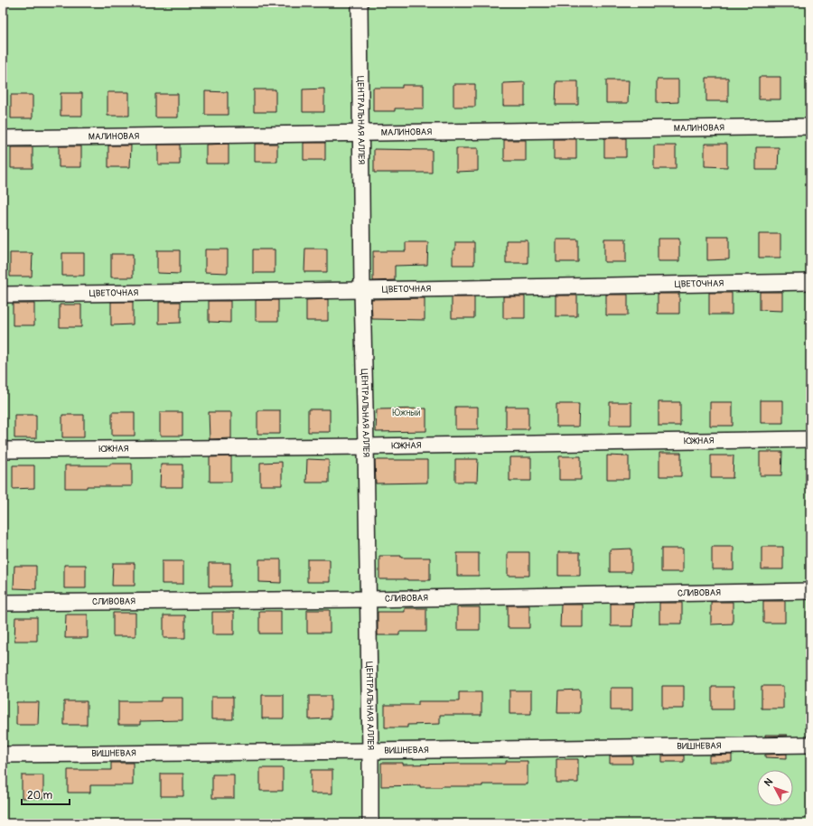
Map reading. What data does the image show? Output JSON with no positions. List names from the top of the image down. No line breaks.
{"streets":{"street":["ЦЕНТРАЛЬНАЯ АЛЛЕЯ","МАЛИНОВАЯ","ЦВЕТОЧНАЯ","ЮЖНАЯ","СЛИВОВАЯ","ВИШНЕВАЯ"]},"crossings":[["ЦЕНТРАЛЬНАЯ АЛЛЕЯ","МАЛИНОВАЯ"],["ЦЕНТРАЛЬНАЯ АЛЛЕЯ","ЦВЕТОЧНАЯ"],["ЦЕНТРАЛЬНАЯ АЛЛЕЯ","ЮЖНАЯ"],["ЦЕНТРАЛЬНАЯ АЛЛЕЯ","СЛИВОВАЯ"],["ЦЕНТРАЛЬНАЯ АЛЛЕЯ","ВИШНЕВАЯ"]],"parks":["Южный"],"scale_bar":"20 m","north":"top left"}
